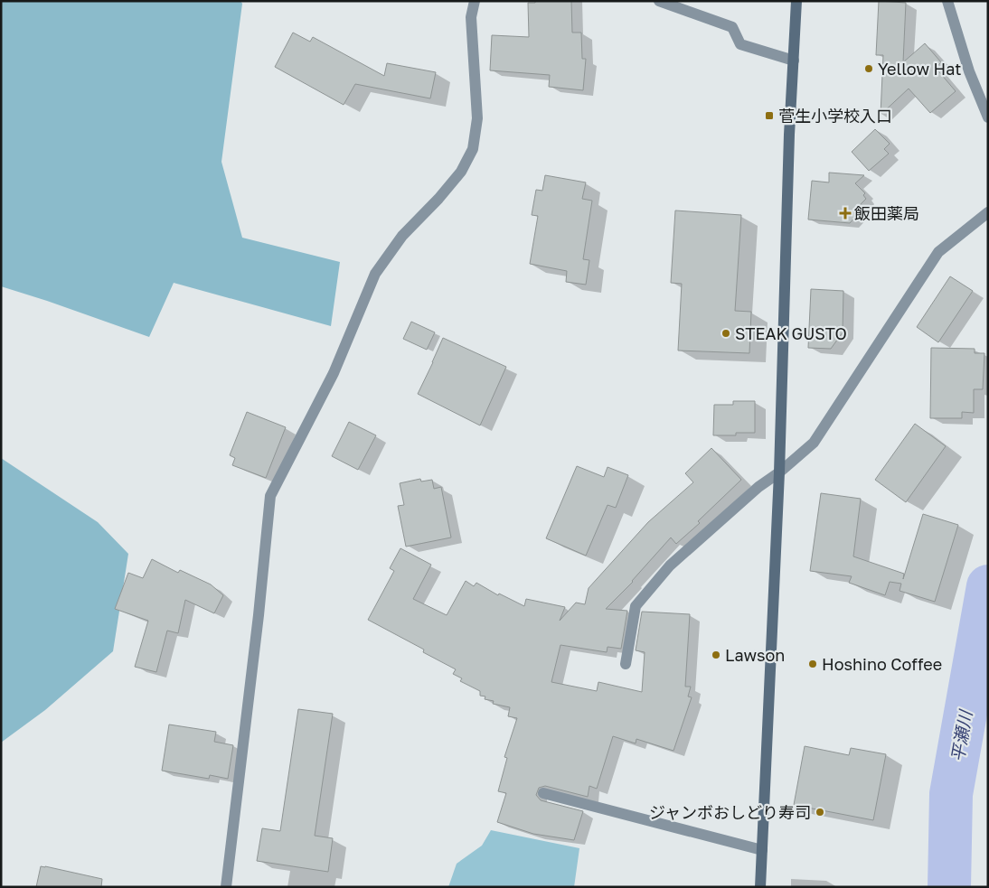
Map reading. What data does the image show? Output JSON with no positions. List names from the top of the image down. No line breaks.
{"water":["平瀬川"],"places":{"other":["Yellow Hat","STEAK GUSTO","Lawson","Hoshino Coffee","ジャンボおしどり寿司"],"transit":["菅生小学校入口"],"health":["飯田薬局"]}}
